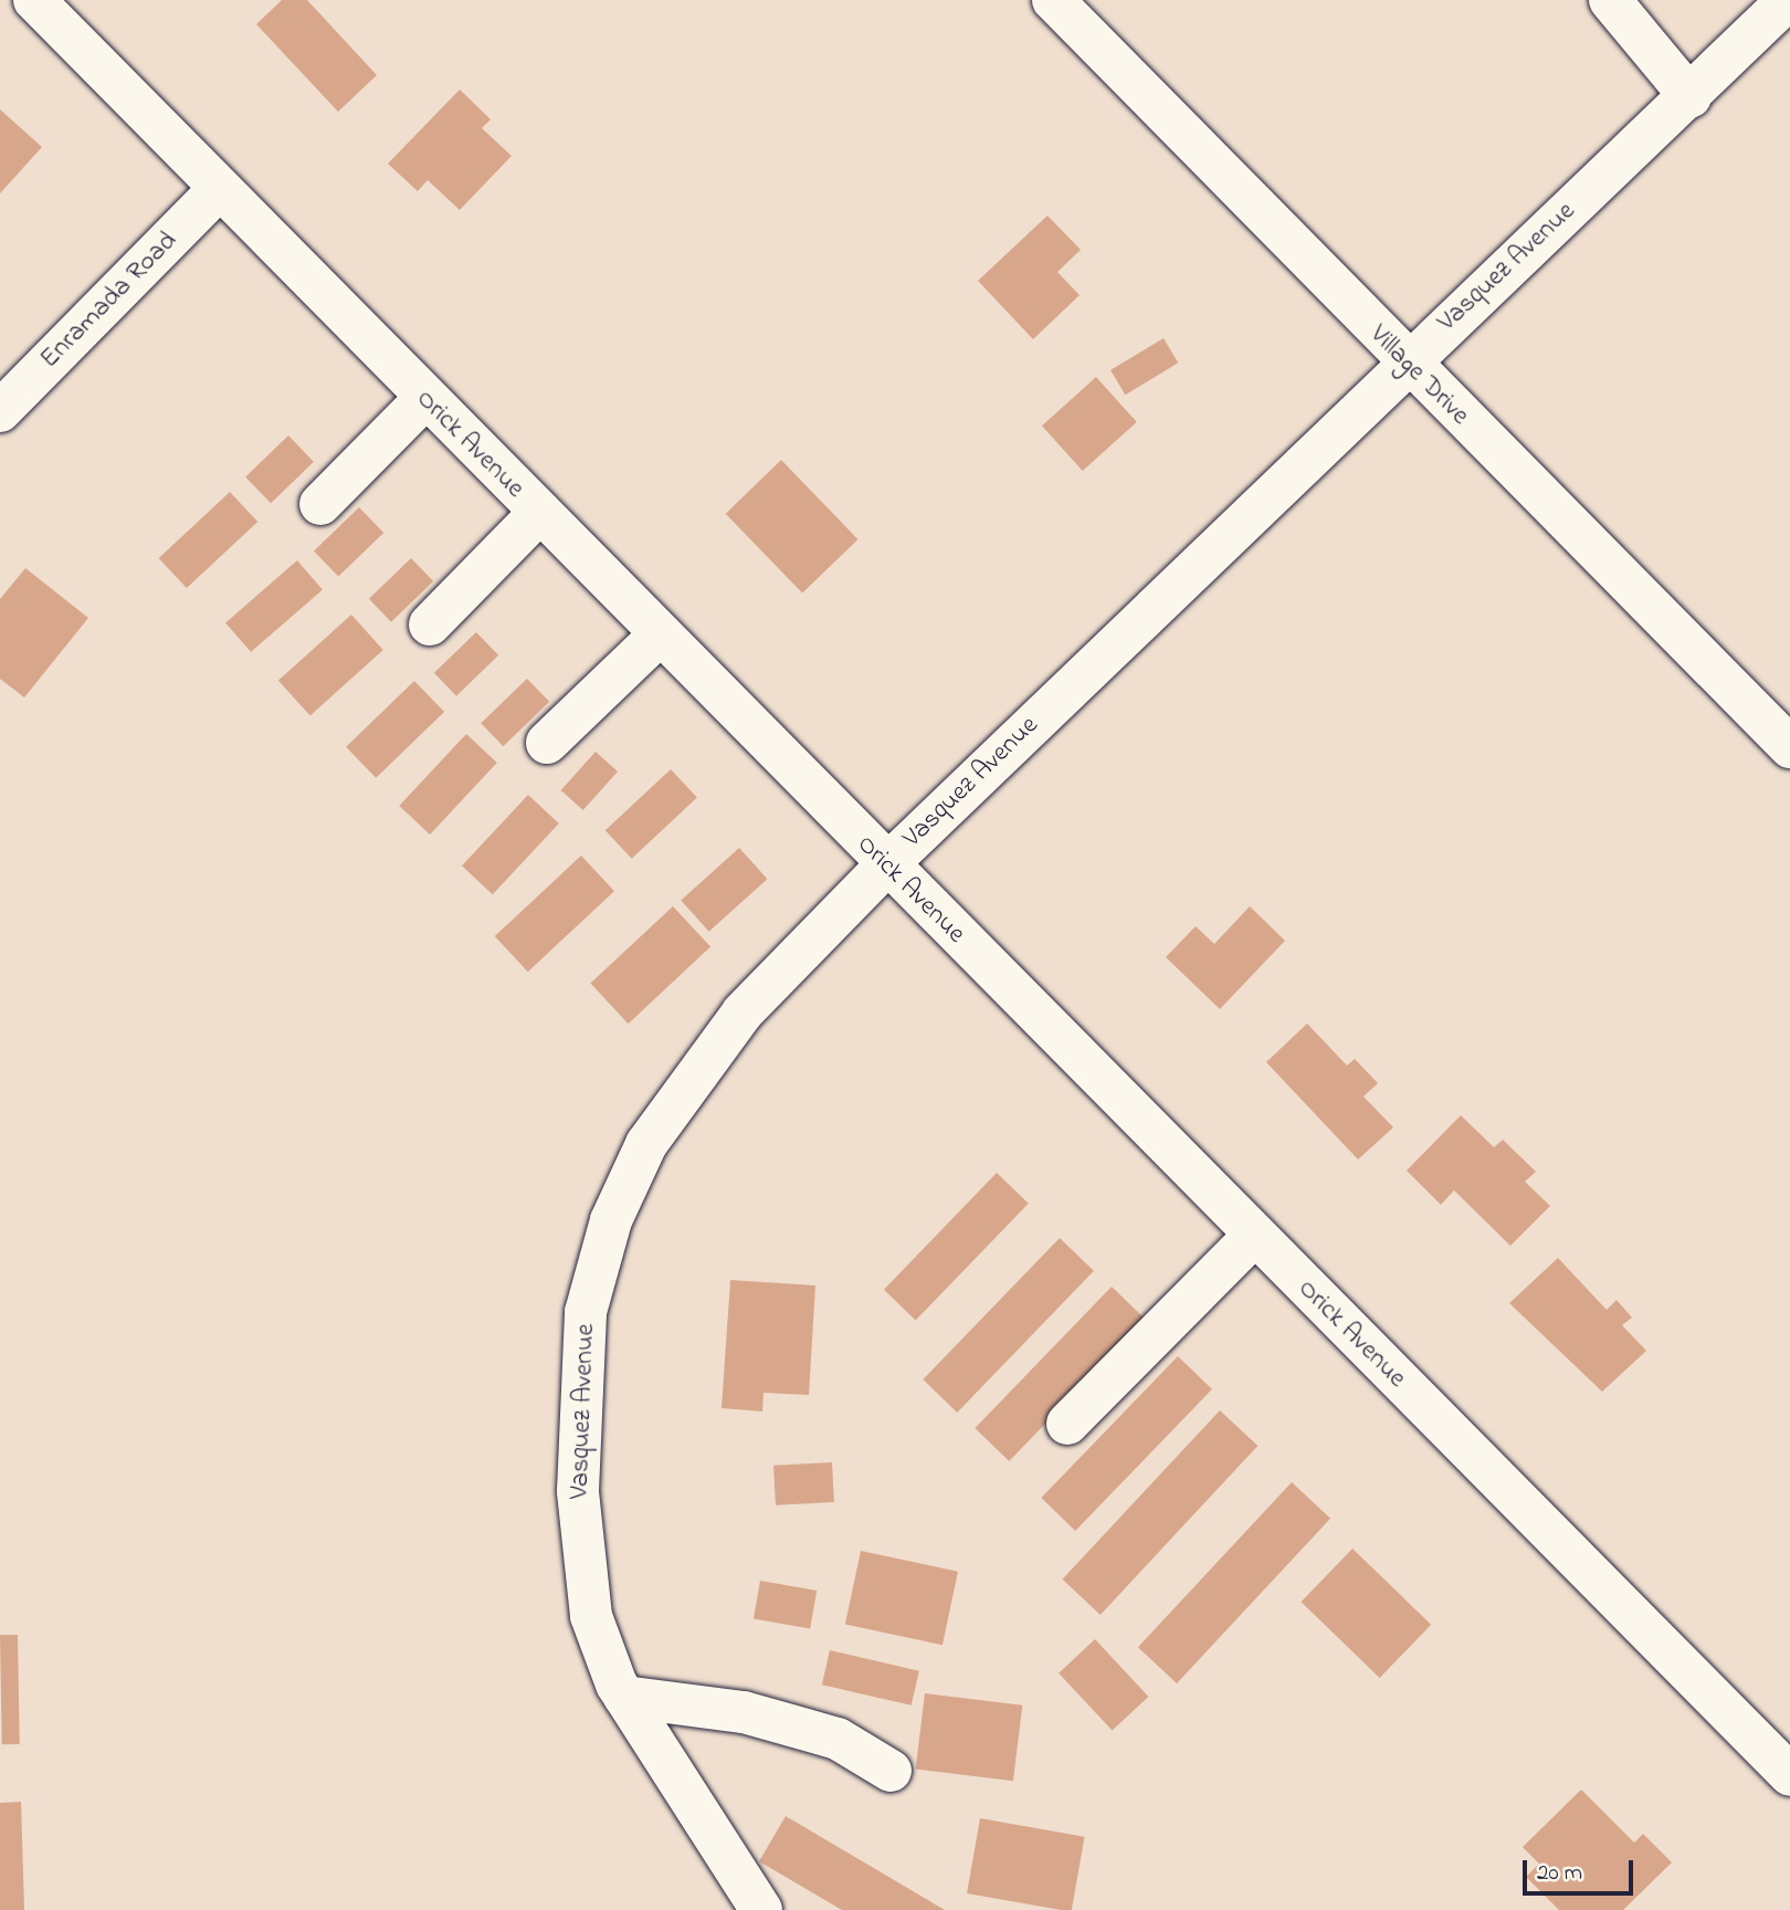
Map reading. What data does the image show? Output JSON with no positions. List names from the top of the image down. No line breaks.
{"streets":{"street":["Vasquez Avenue","Enramada Road","Village Drive","Orick Avenue"]},"crossings":[["Vasquez Avenue","Village Drive"],["Vasquez Avenue","Orick Avenue"],["Enramada Road","Orick Avenue"]],"scale_bar":"20 m"}
